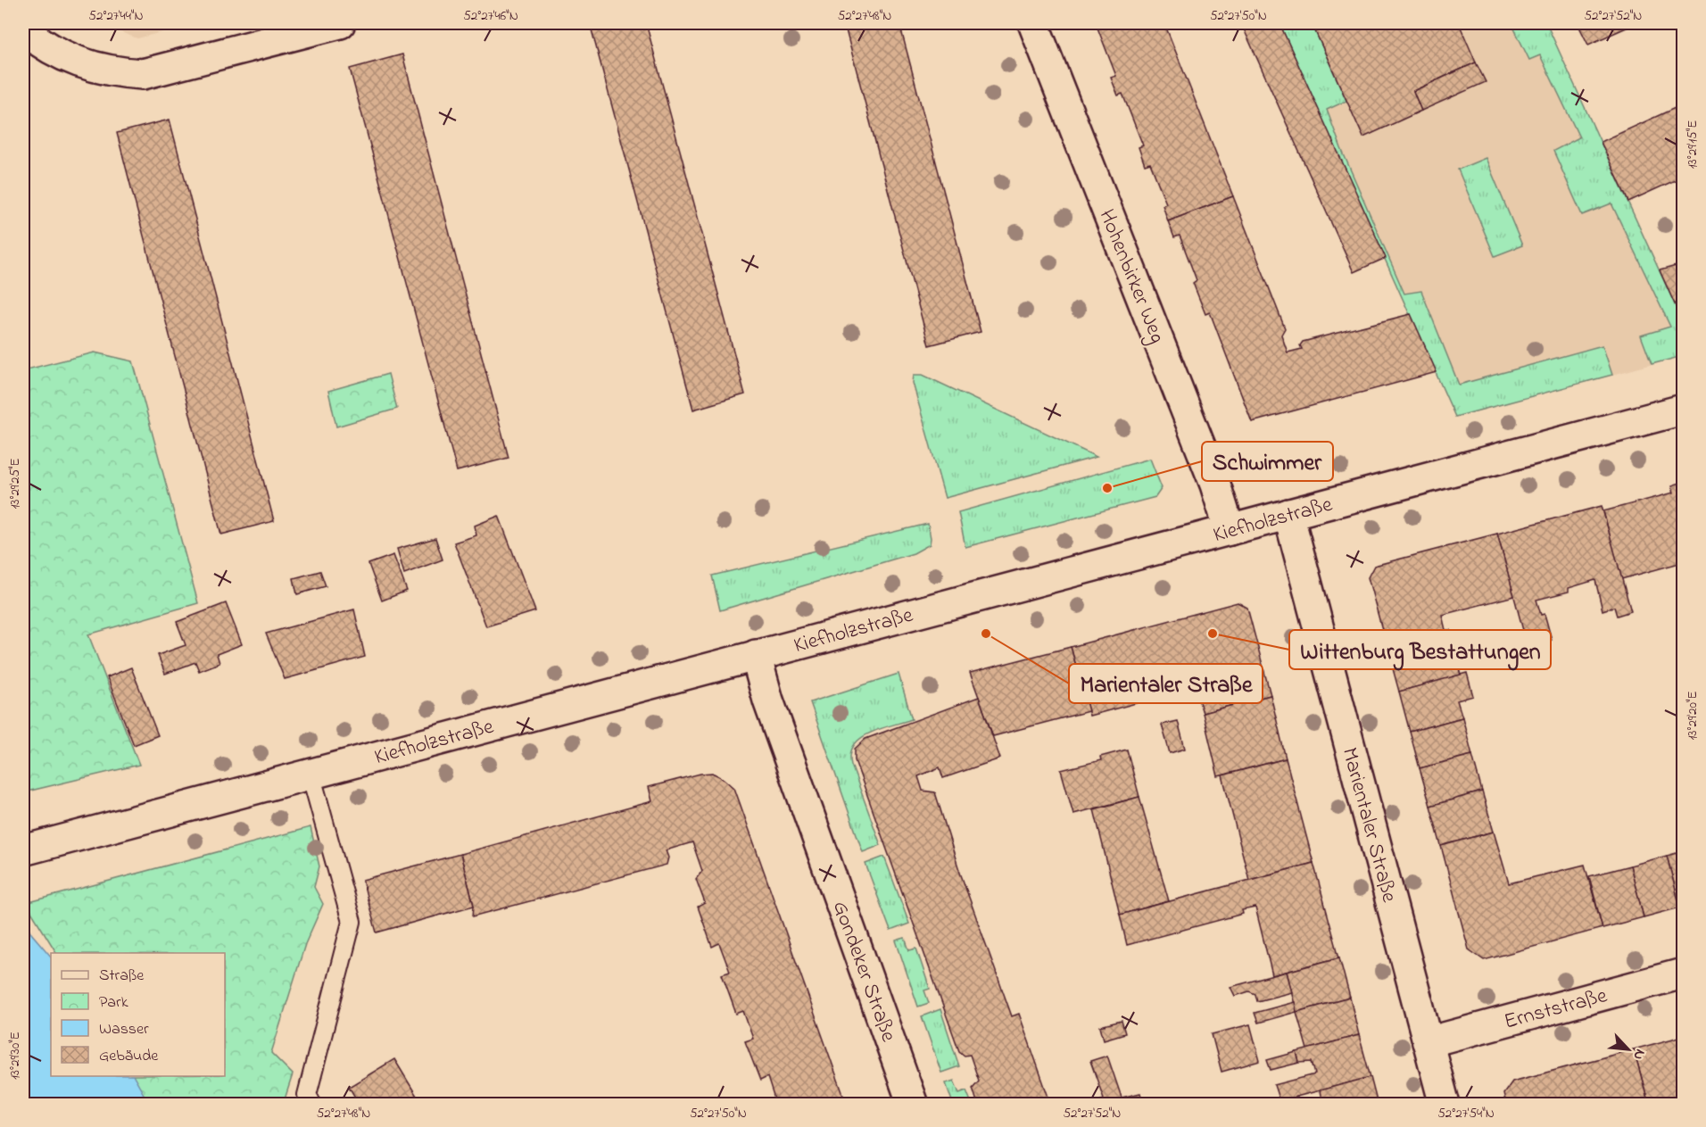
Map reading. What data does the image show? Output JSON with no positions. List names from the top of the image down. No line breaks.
{"streets":{"street":["Hohenbirker Weg","Kiefholzstraße","Marientaler Straße","Gondeker Straße","Ernststraße"]},"crossings":[["Hohenbirker Weg","Kiefholzstraße"],["Kiefholzstraße","Marientaler Straße"],["Kiefholzstraße","Gondeker Straße"],["Marientaler Straße","Ernststraße"]],"places":["Schwimmer","Marientaler Straße","Wittenburg Bestattungen"],"legend":["Straße","Park","Wasser","Gebäude"],"north":"bottom right","coordinates":["52°27'44\"N","52°27'46\"N","52°27'48\"N","52°27'50\"N","52°27'52\"N","13°29'15\"E","13°29'25\"E","13°29'20\"E","13°29'30\"E","52°27'54\"N"]}
